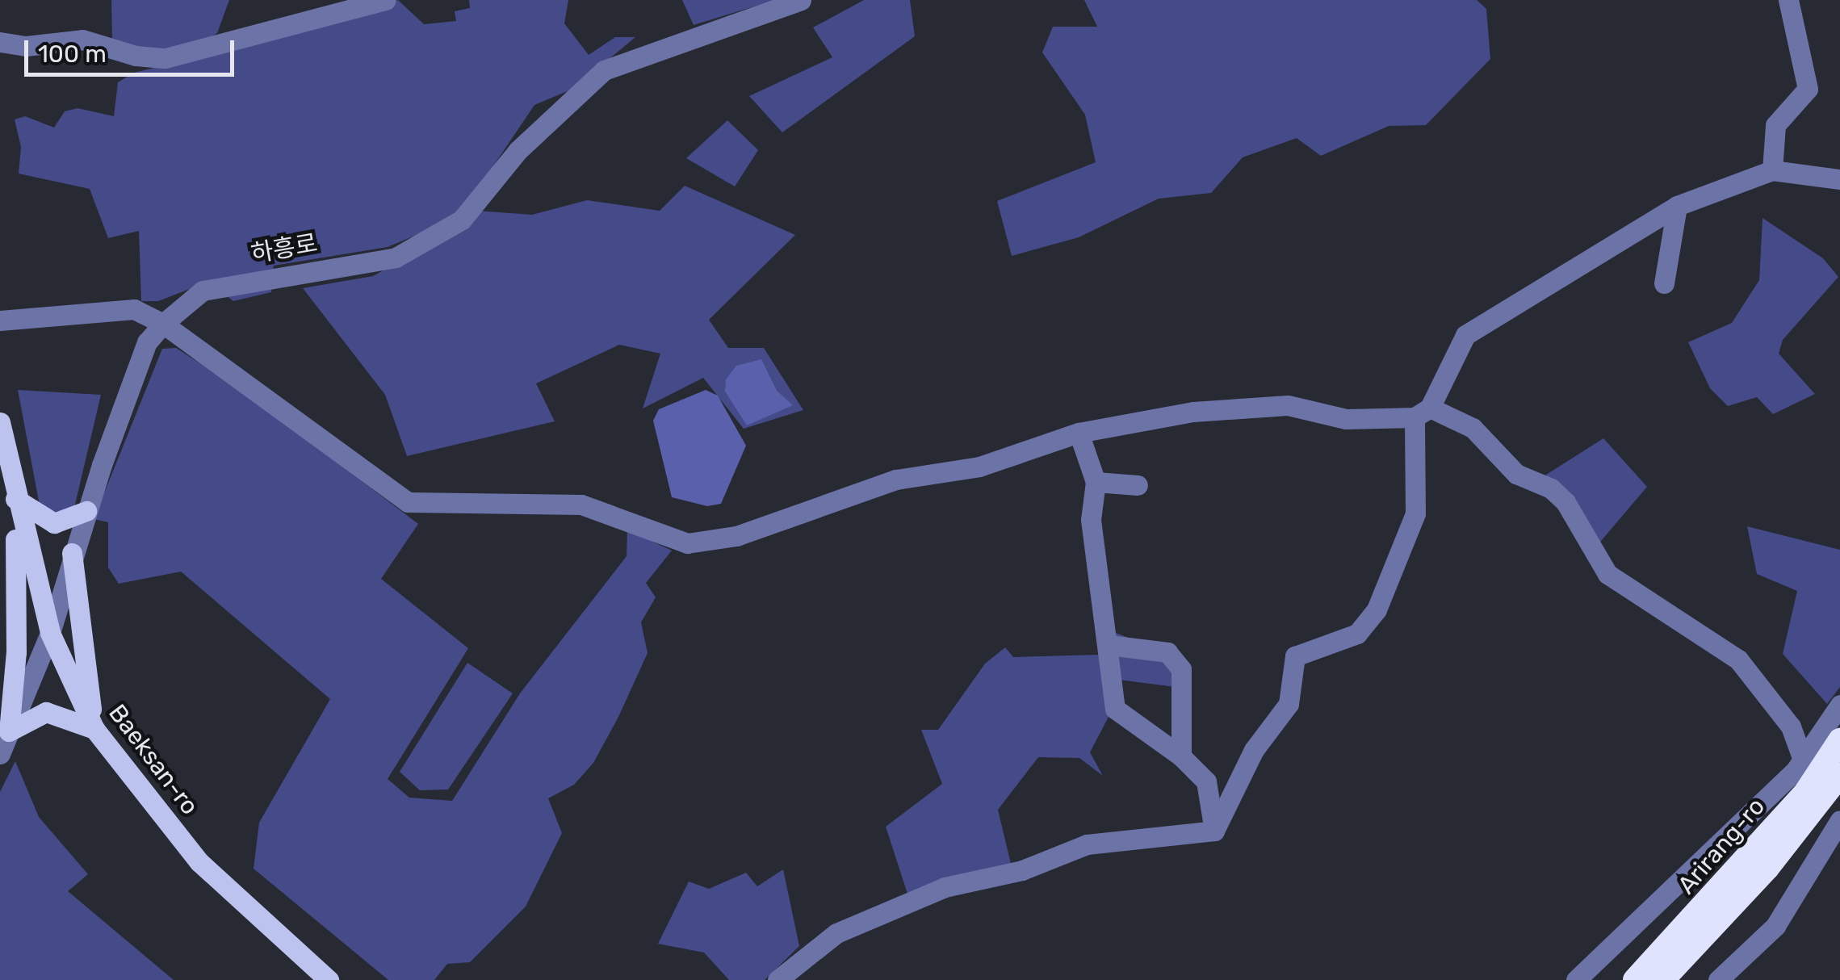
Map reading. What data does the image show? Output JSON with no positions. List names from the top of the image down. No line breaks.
{"streets":{"highway":["Arirang-ro"],"main road":["Baeksan-ro"],"street":["하흥로"]},"crossings":[["하흥로","Baeksan-ro"]],"scale_bar":"100 m"}
